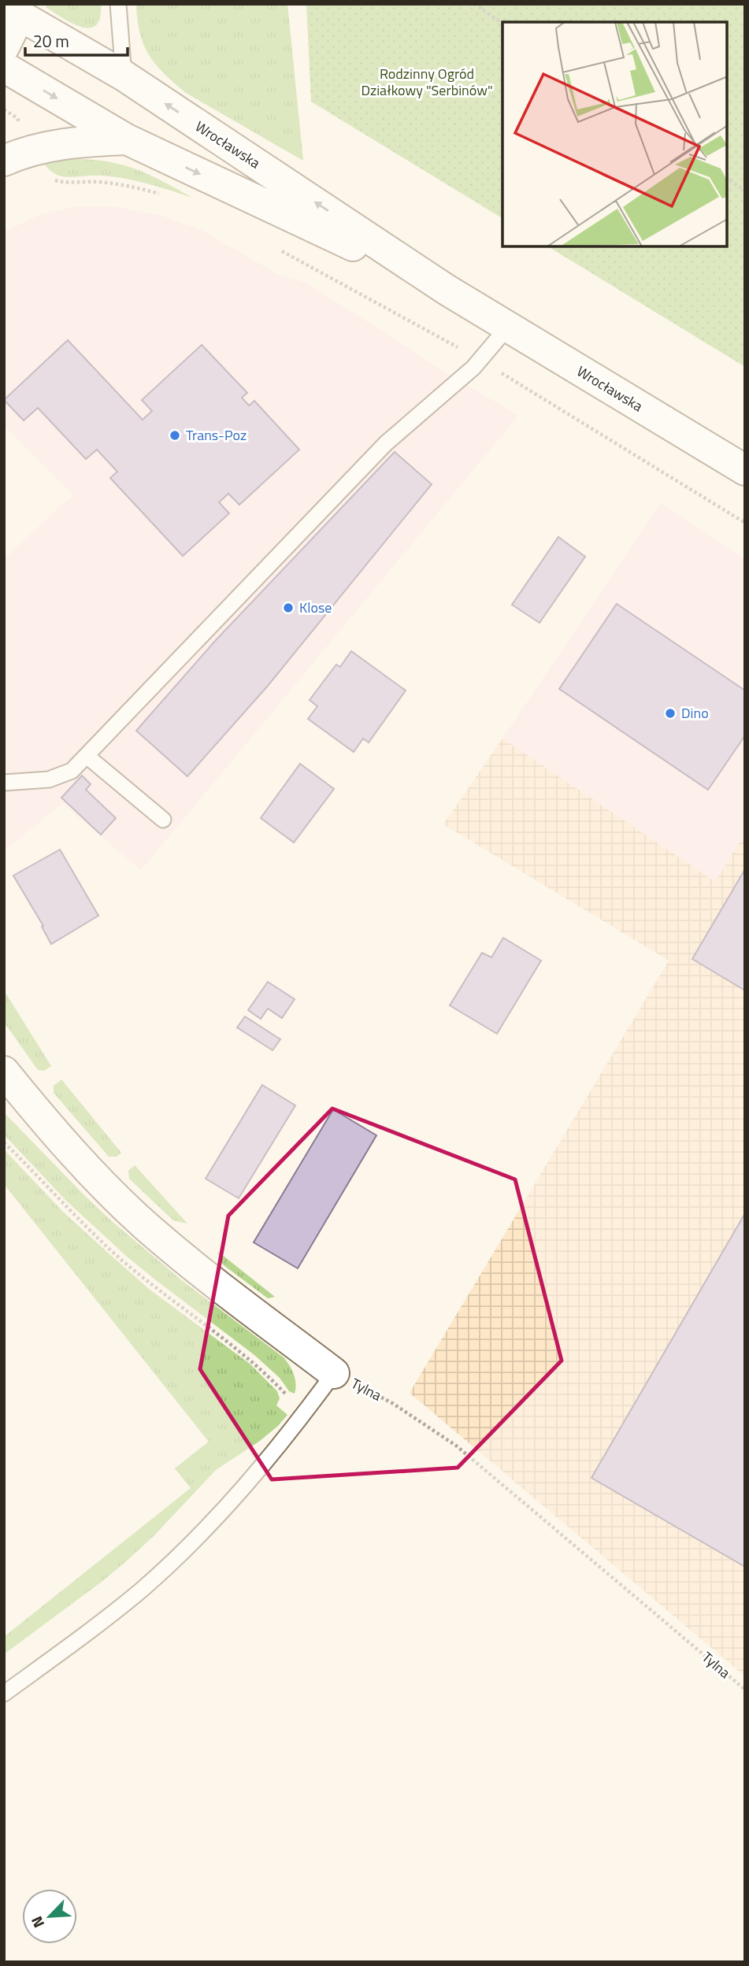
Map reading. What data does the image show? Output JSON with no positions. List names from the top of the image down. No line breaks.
{"streets":{"street":["Wrocławska","Tylna"]},"parks":["Rodzinny Ogród Działkowy \"Serbinów\""],"places":["Trans-Poz","Klose","Dino"],"scale_bar":"20 m","north":"bottom left"}
